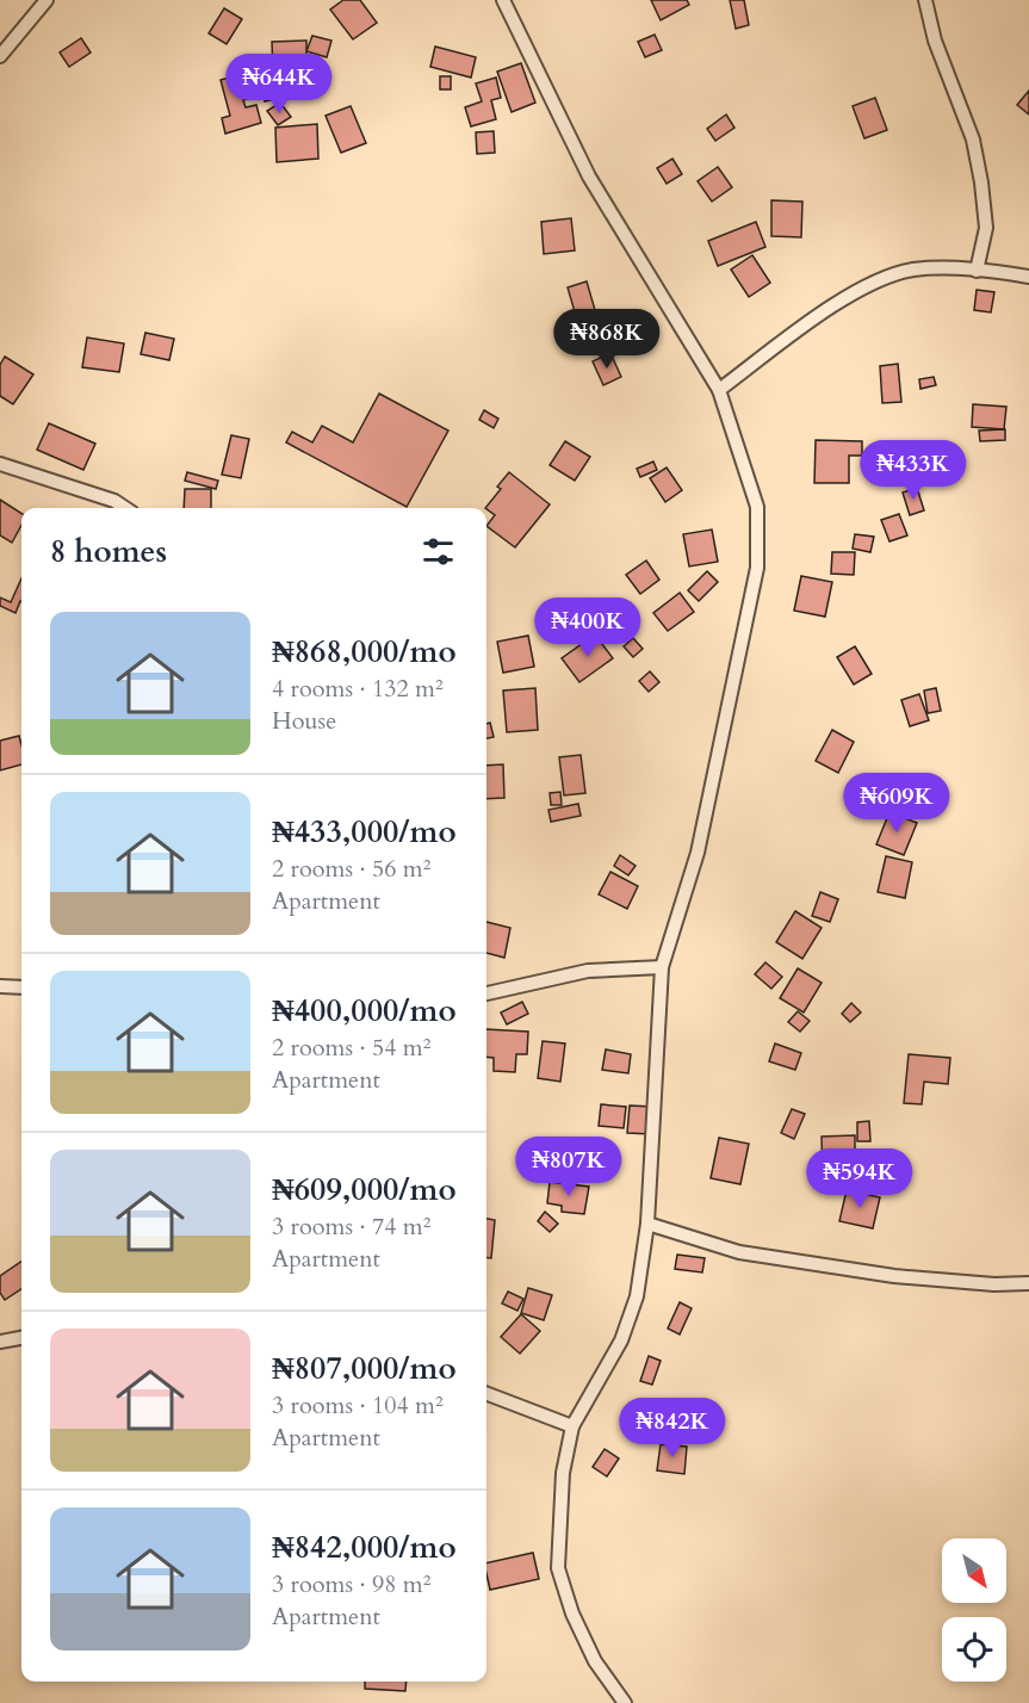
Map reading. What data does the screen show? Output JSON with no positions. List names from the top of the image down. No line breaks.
{"north":"bottom right","page":{"price":["₦644K","₦868K","₦433K","₦400K","₦609K","₦807K","₦594K","₦842K"],"heading":"8 homes","list":[{"name":"₦868,000/mo","note":"4 rooms · 132 m² · House"},{"name":"₦433,000/mo","note":"2 rooms · 56 m² · Apartment"},{"name":"₦400,000/mo","note":"2 rooms · 54 m² · Apartment"},{"name":"₦609,000/mo","note":"3 rooms · 74 m² · Apartment"},{"name":"₦807,000/mo","note":"3 rooms · 104 m² · Apartment"},{"name":"₦842,000/mo","note":"3 rooms · 98 m² · Apartment"}]}}
